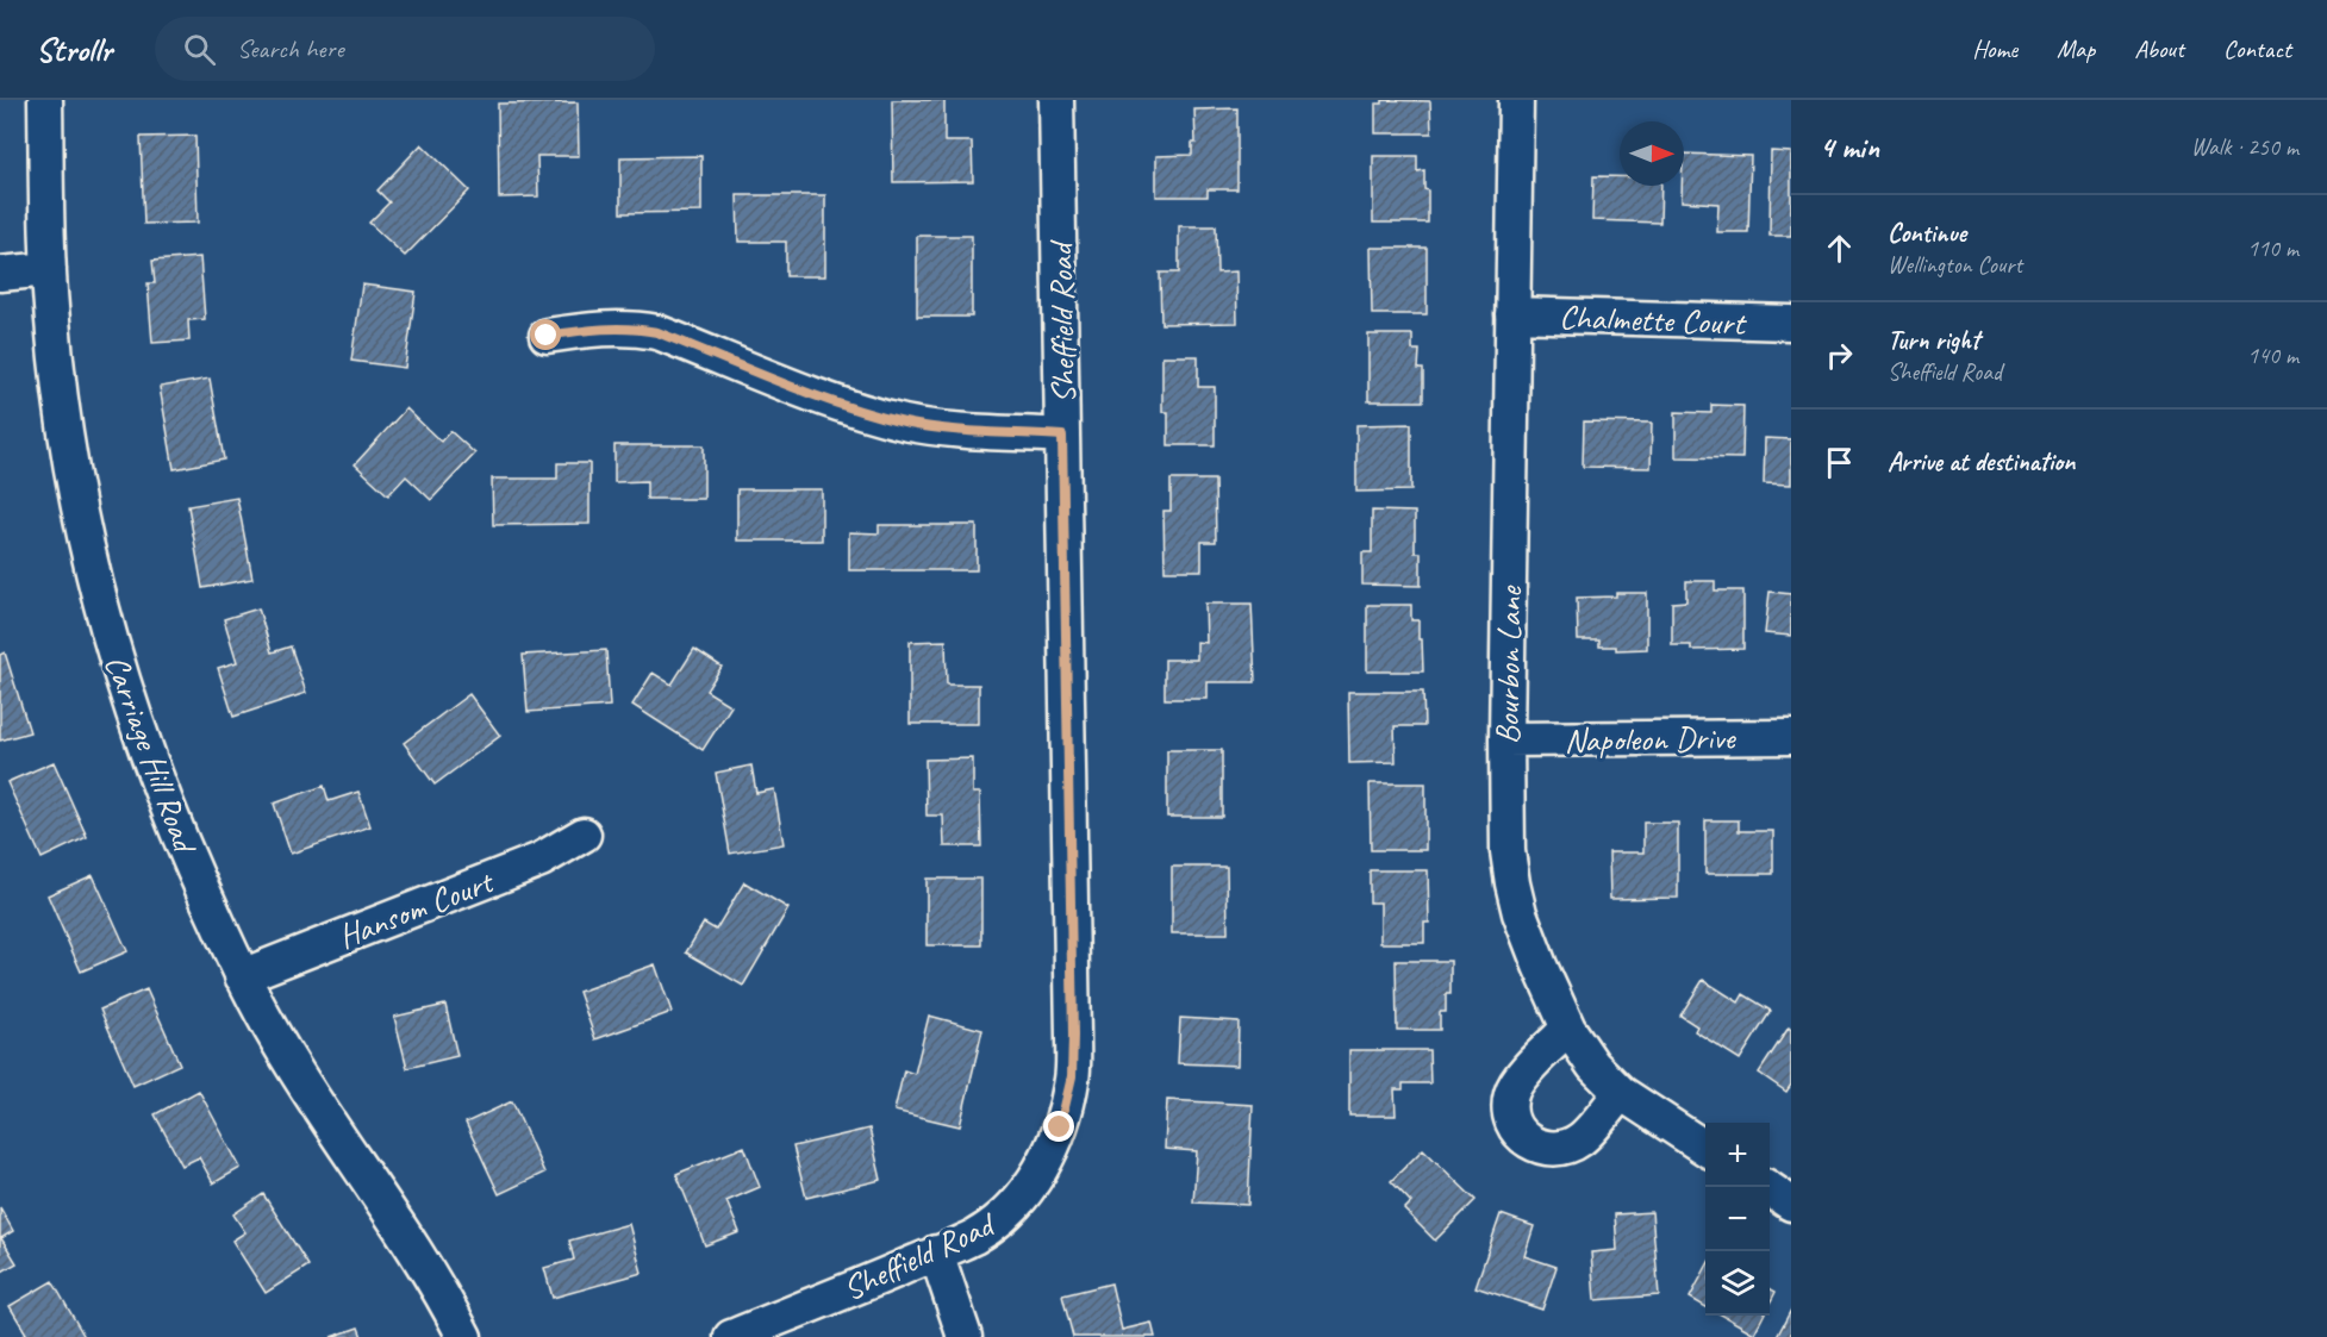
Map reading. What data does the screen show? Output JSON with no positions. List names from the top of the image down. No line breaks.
{"streets":{"street":["Chalmette Court","Sheffield Road","Bourbon Lane","Napoleon Drive","Carriage Hill Road","Hansom Court"]},"crossings":[["Chalmette Court","Bourbon Lane"],["Bourbon Lane","Napoleon Drive"],["Carriage Hill Road","Hansom Court"]],"north":"right","page":{"header":"Strollr","search":"Search here","nav":["Home","Map","About","Contact"],"heading":["4 min","Walk · 250 m"],"list":[["Continue","Wellington Court","110 m"],["Turn right","Sheffield Road","140 m"],"Arrive at destination"],"map_buttons":["+","−"]}}
